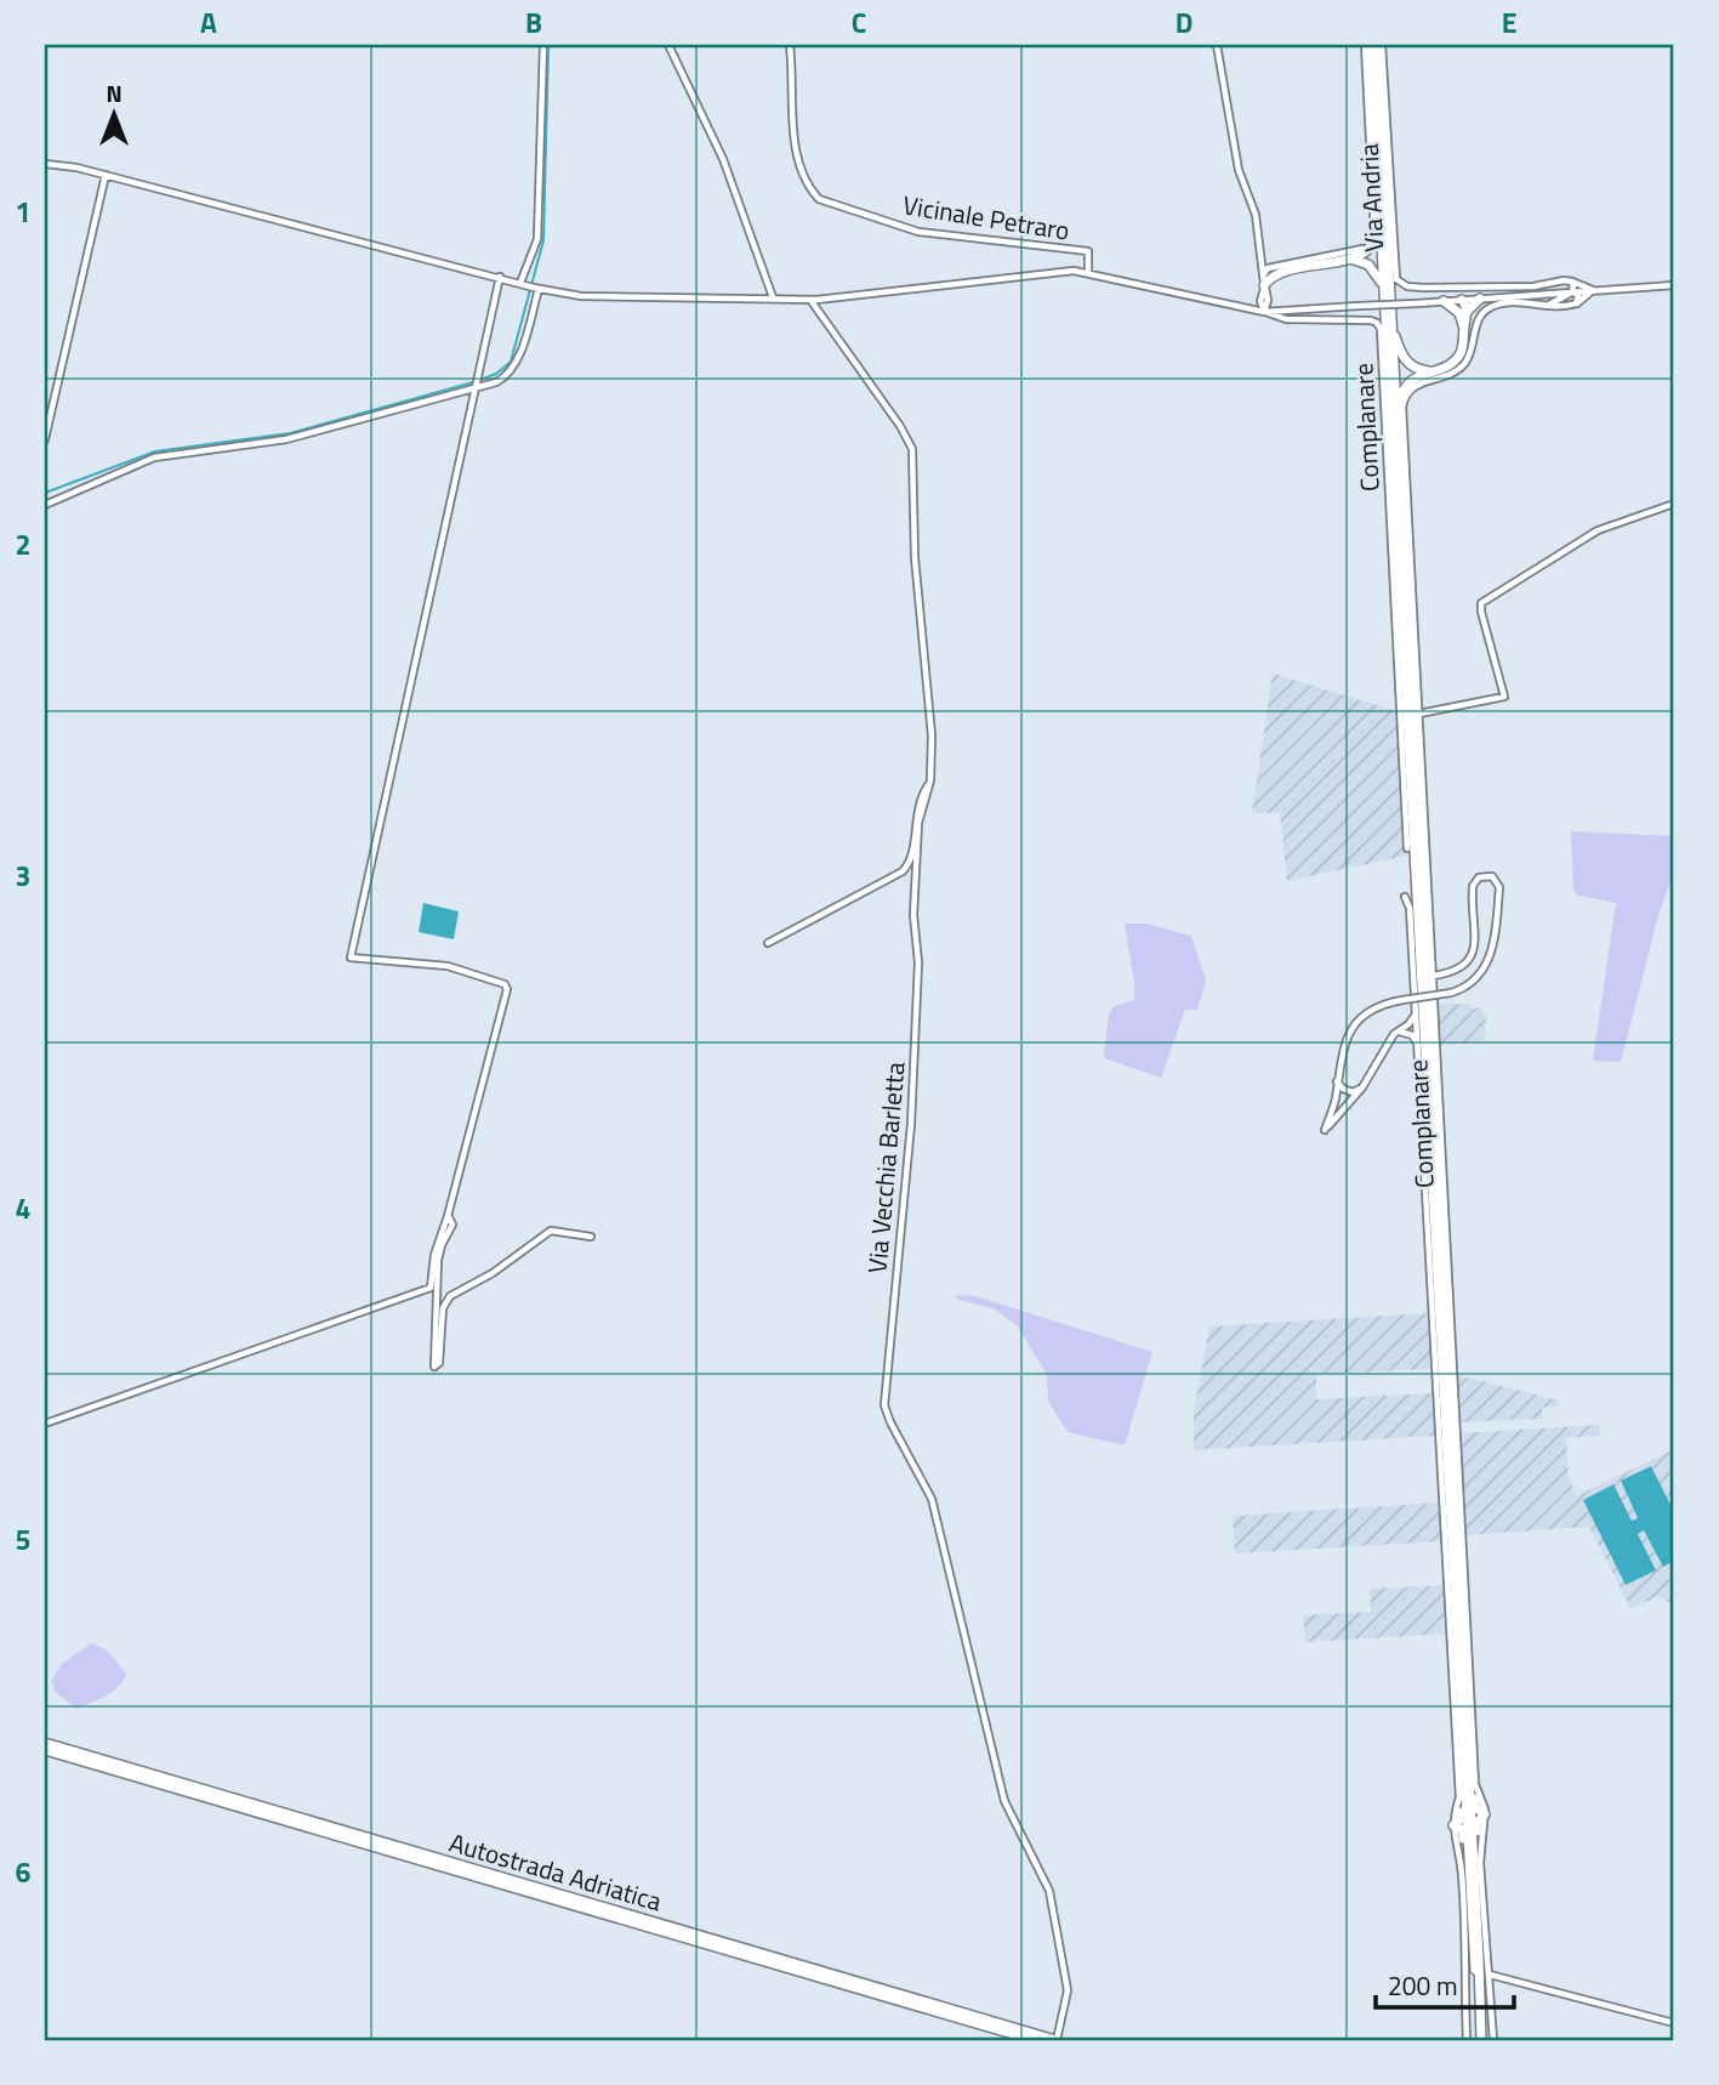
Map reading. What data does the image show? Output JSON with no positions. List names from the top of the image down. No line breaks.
{"streets":{"highway":["Autostrada Adriatica"],"street":["Via Andria","Vicinale Petraro","Complanare","Via Vecchia Barletta"]},"crossings":[["Via Vecchia Barletta","Autostrada Adriatica"]],"scale_bar":"200 m","north":"top","grid":{"columns":["A","B","C","D","E"],"rows":["1","2","3","4","5","6"]}}
